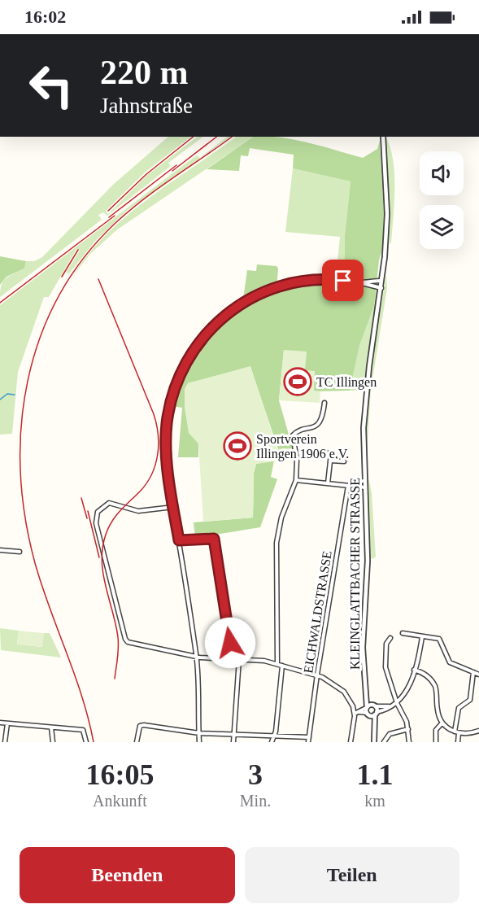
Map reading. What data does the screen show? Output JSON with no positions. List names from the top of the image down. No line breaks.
{"streets":{"street":["KLEINGLATTBACHER STRASSE","EICHWALDSTRASSE"]},"places":{"sports":["TC Illingen","Sportverein Illingen 1906 e.V."]},"page":{"status":"16:02","turn":["220 m","Jahnstraße"],"eta":["16:05","Ankunft","3","Min.","1.1","km"],"buttons":["Beenden","Teilen"]}}
